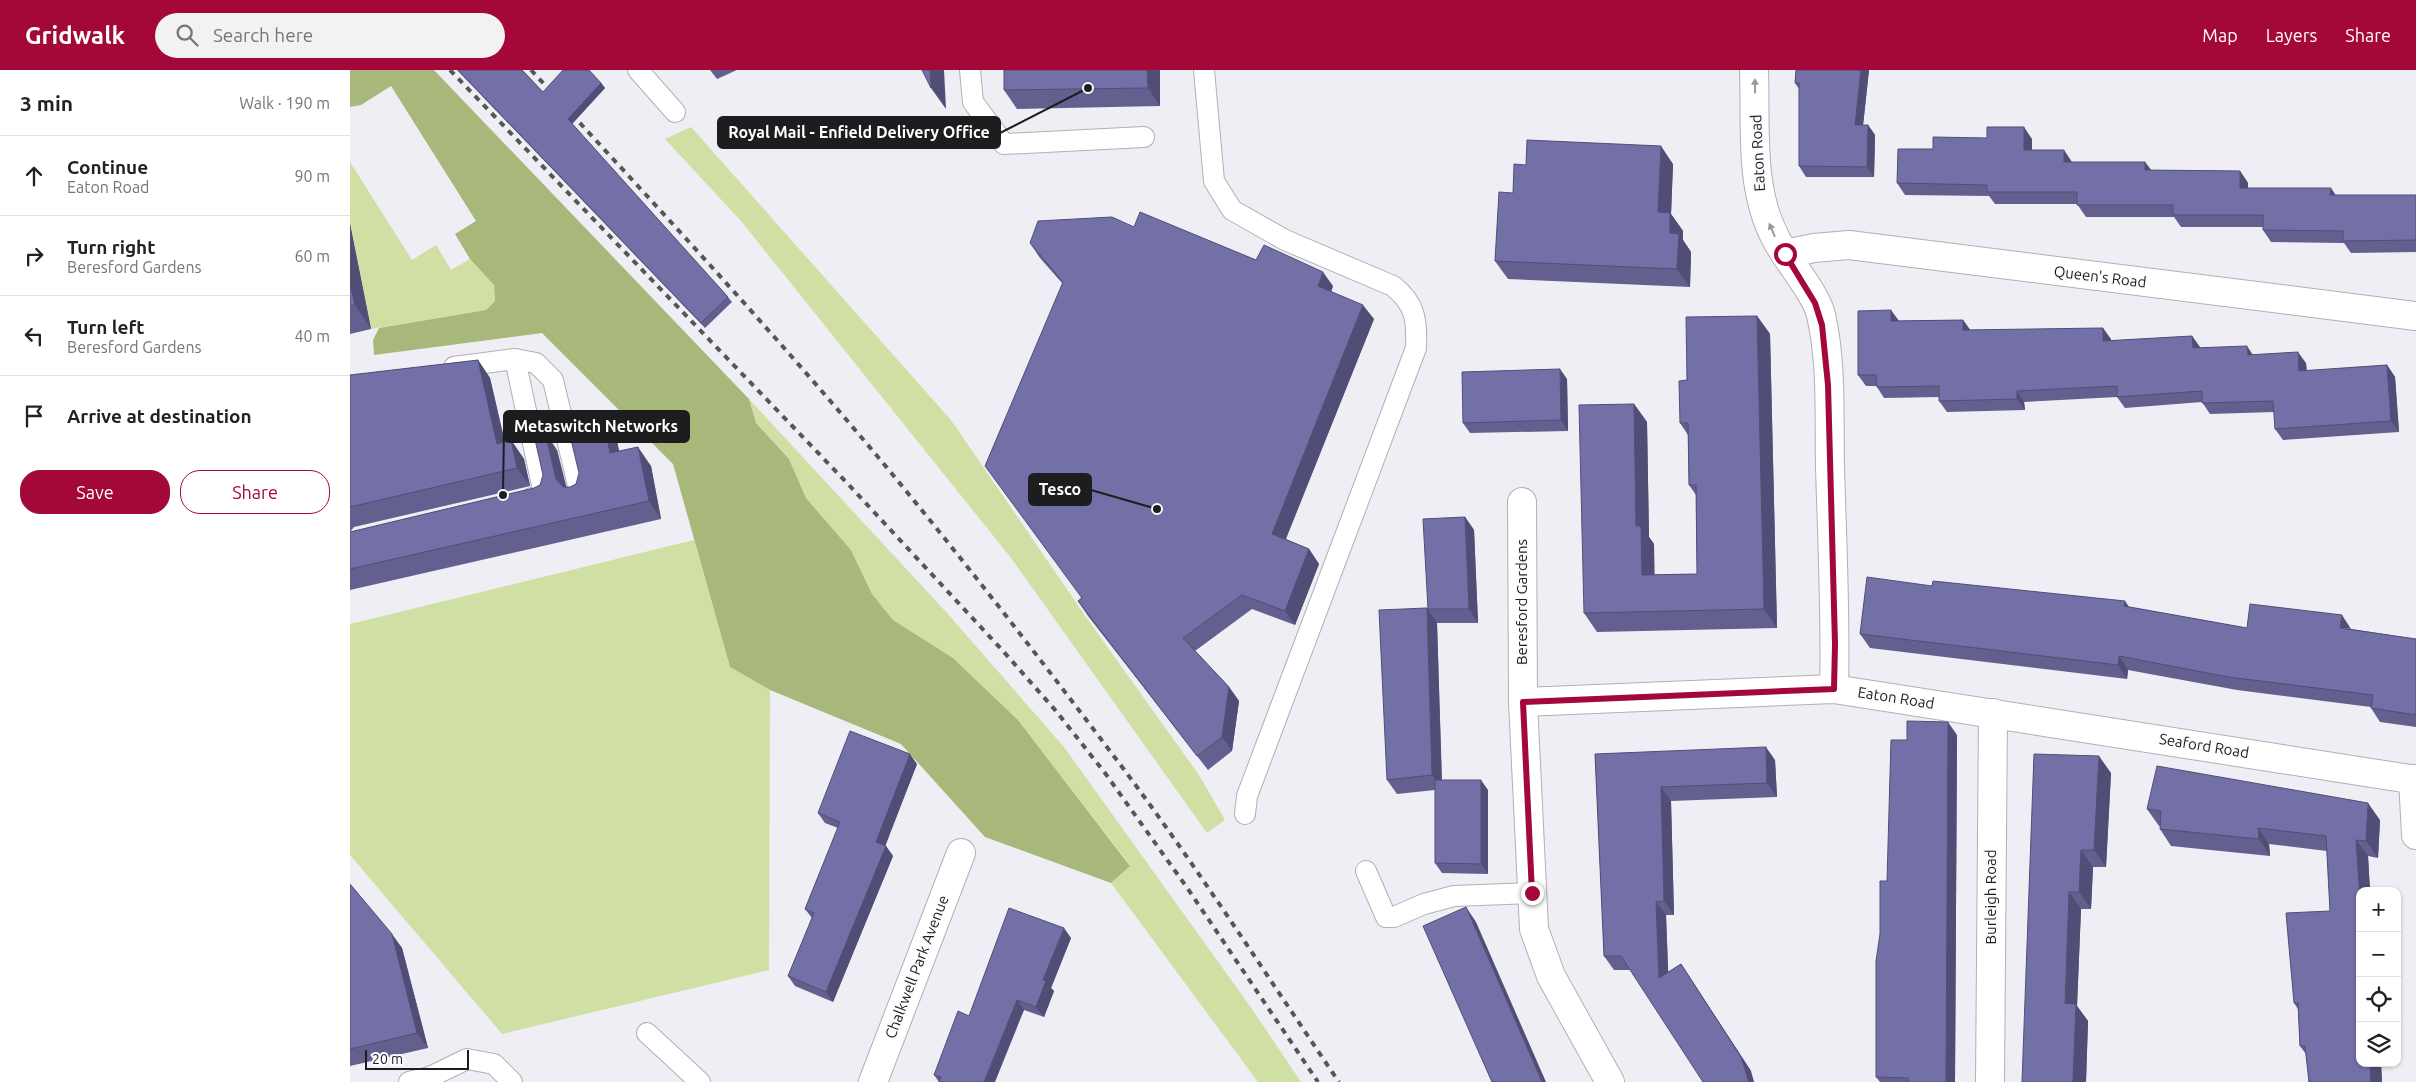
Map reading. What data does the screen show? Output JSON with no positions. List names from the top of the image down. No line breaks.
{"streets":{"street":["Eaton Road","Queen's Road","Beresford Gardens","Seaford Road","Burleigh Road","Chalkwell Park Avenue"]},"crossings":[["Eaton Road","Queen's Road"],["Eaton Road","Seaford Road"],["Eaton Road","Burleigh Road"],["Seaford Road","Burleigh Road"]],"places":["Royal Mail - Enfield Delivery Office","Metaswitch Networks","Tesco"],"scale_bar":"20 m","page":{"header":"Gridwalk","search":"Search here","nav":["Map","Layers","Share"],"heading":["3 min","Walk · 190 m"],"list":[["Continue","Eaton Road","90 m"],["Turn right","Beresford Gardens","60 m"],["Turn left","Beresford Gardens","40 m"],"Arrive at destination"],"buttons":["Save","Share"],"map_buttons":["+","−"],"scale":"20 m"}}
